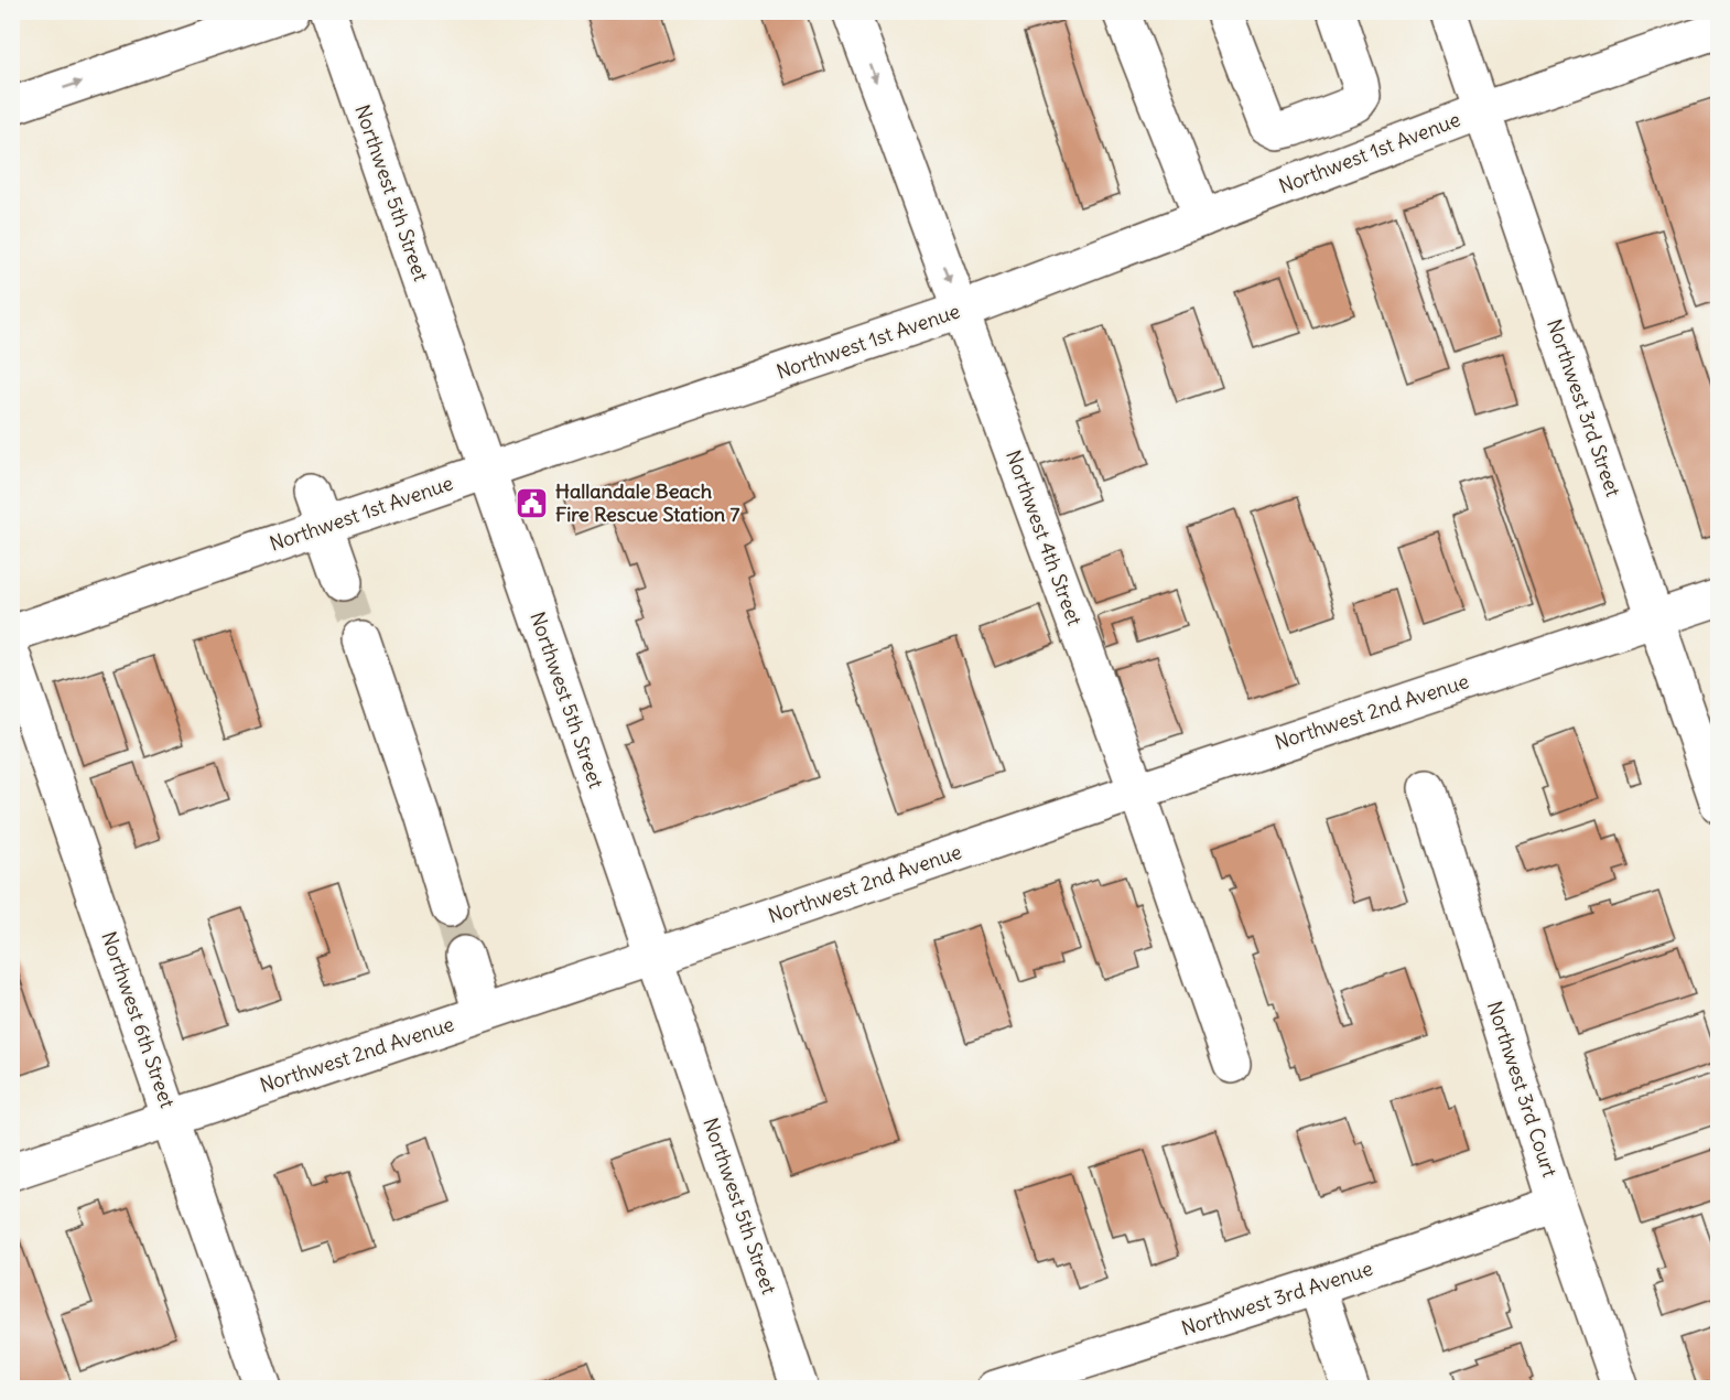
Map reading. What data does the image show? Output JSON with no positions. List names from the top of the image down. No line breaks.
{"streets":{"street":["Northwest 1st Avenue","Northwest 5th Street","Northwest 3rd Street","Northwest 4th Street","Northwest 2nd Avenue","Northwest 6th Street","Northwest 3rd Court","Northwest 3rd Avenue"]},"crossings":[["Northwest 1st Avenue","Northwest 5th Street"],["Northwest 1st Avenue","Northwest 3rd Street"],["Northwest 1st Avenue","Northwest 4th Street"],["Northwest 5th Street","Northwest 2nd Avenue"],["Northwest 3rd Street","Northwest 2nd Avenue"],["Northwest 4th Street","Northwest 2nd Avenue"],["Northwest 2nd Avenue","Northwest 6th Street"],["Northwest 3rd Court","Northwest 3rd Avenue"]],"places":{"public building":["Hallandale Beach Fire Rescue Station 7"]}}
